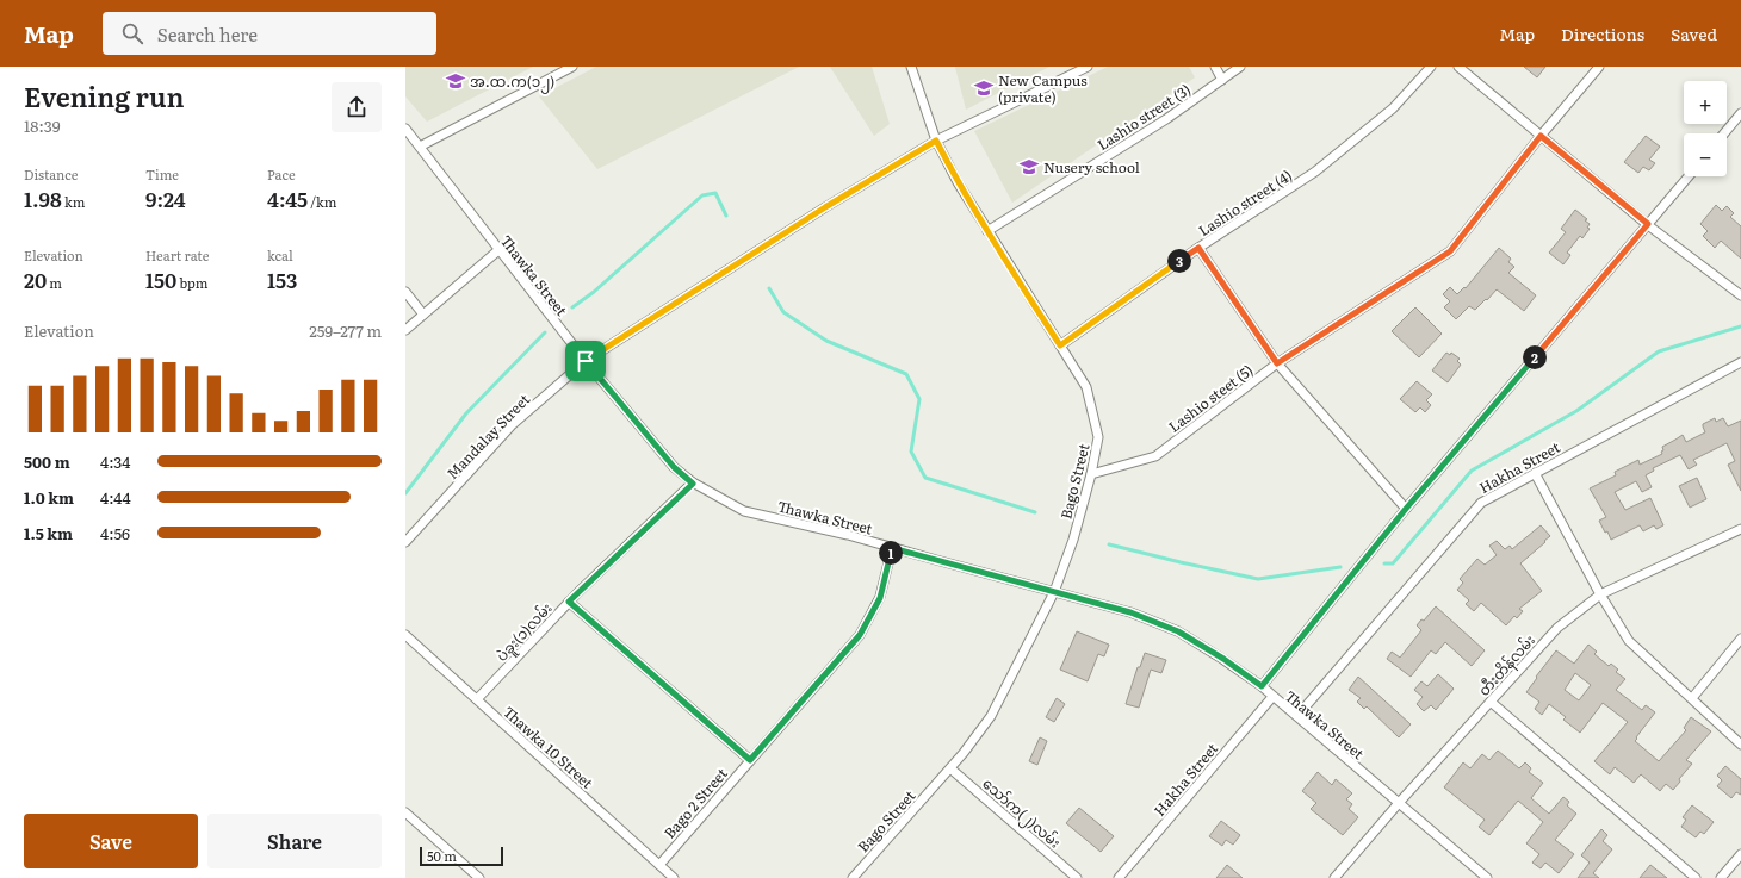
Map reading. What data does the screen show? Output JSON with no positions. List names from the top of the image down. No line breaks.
{"streets":{"street":["Lashio street (3)","Lashio street (4)","Thawka Street","Lashio steet (5)","Mandalay Street","Hakha Street","Bago Street","ပဲခူး(၁)လမ်း","တီးတိန်လမ်း","Thawka 10 Street","Bago 2 Street","သော်က(၂)လမ်း"]},"crossings":[["Lashio street (3)","Bago Street"],["Lashio street (4)","Bago Street"],["Thawka Street","Mandalay Street"],["Thawka Street","Hakha Street"],["Thawka Street","Bago Street"],["Thawka Street","ပဲခူး(၁)လမ်း"],["Thawka Street","တီးတိန်လမ်း"],["Thawka Street","Bago 2 Street"],["Lashio steet (5)","Bago Street"],["Mandalay Street","Bago Street"],["Bago Street","သော်က(၂)လမ်း"],["ပဲခူး(၁)လမ်း","Thawka 10 Street"],["Thawka 10 Street","Bago 2 Street"]],"places":{"school or university":["အ.ထ.က(၁၂)","New Campus (private)","Nusery school"]},"scale_bar":"50 m","page":{"header":"Map","search":"Search here","nav":["Map","Directions","Saved"],"heading":["Evening run","18:39"],"map_buttons":["+","−"],"stats":[["Distance","1.98 km"],["Time","9:24"],["Pace","4:45 /km"],["Elevation","20 m"],["Heart rate","150 bpm"],["kcal","153"]],"pins":["3","2","1"],"chart":["Elevation","259–277 m"],"list":[{"name":"500 m","note":"4:34"},{"name":"1.0 km","note":"4:44"},{"name":"1.5 km","note":"4:56"}],"buttons":["Save","Share"],"scale":"50 m"}}
